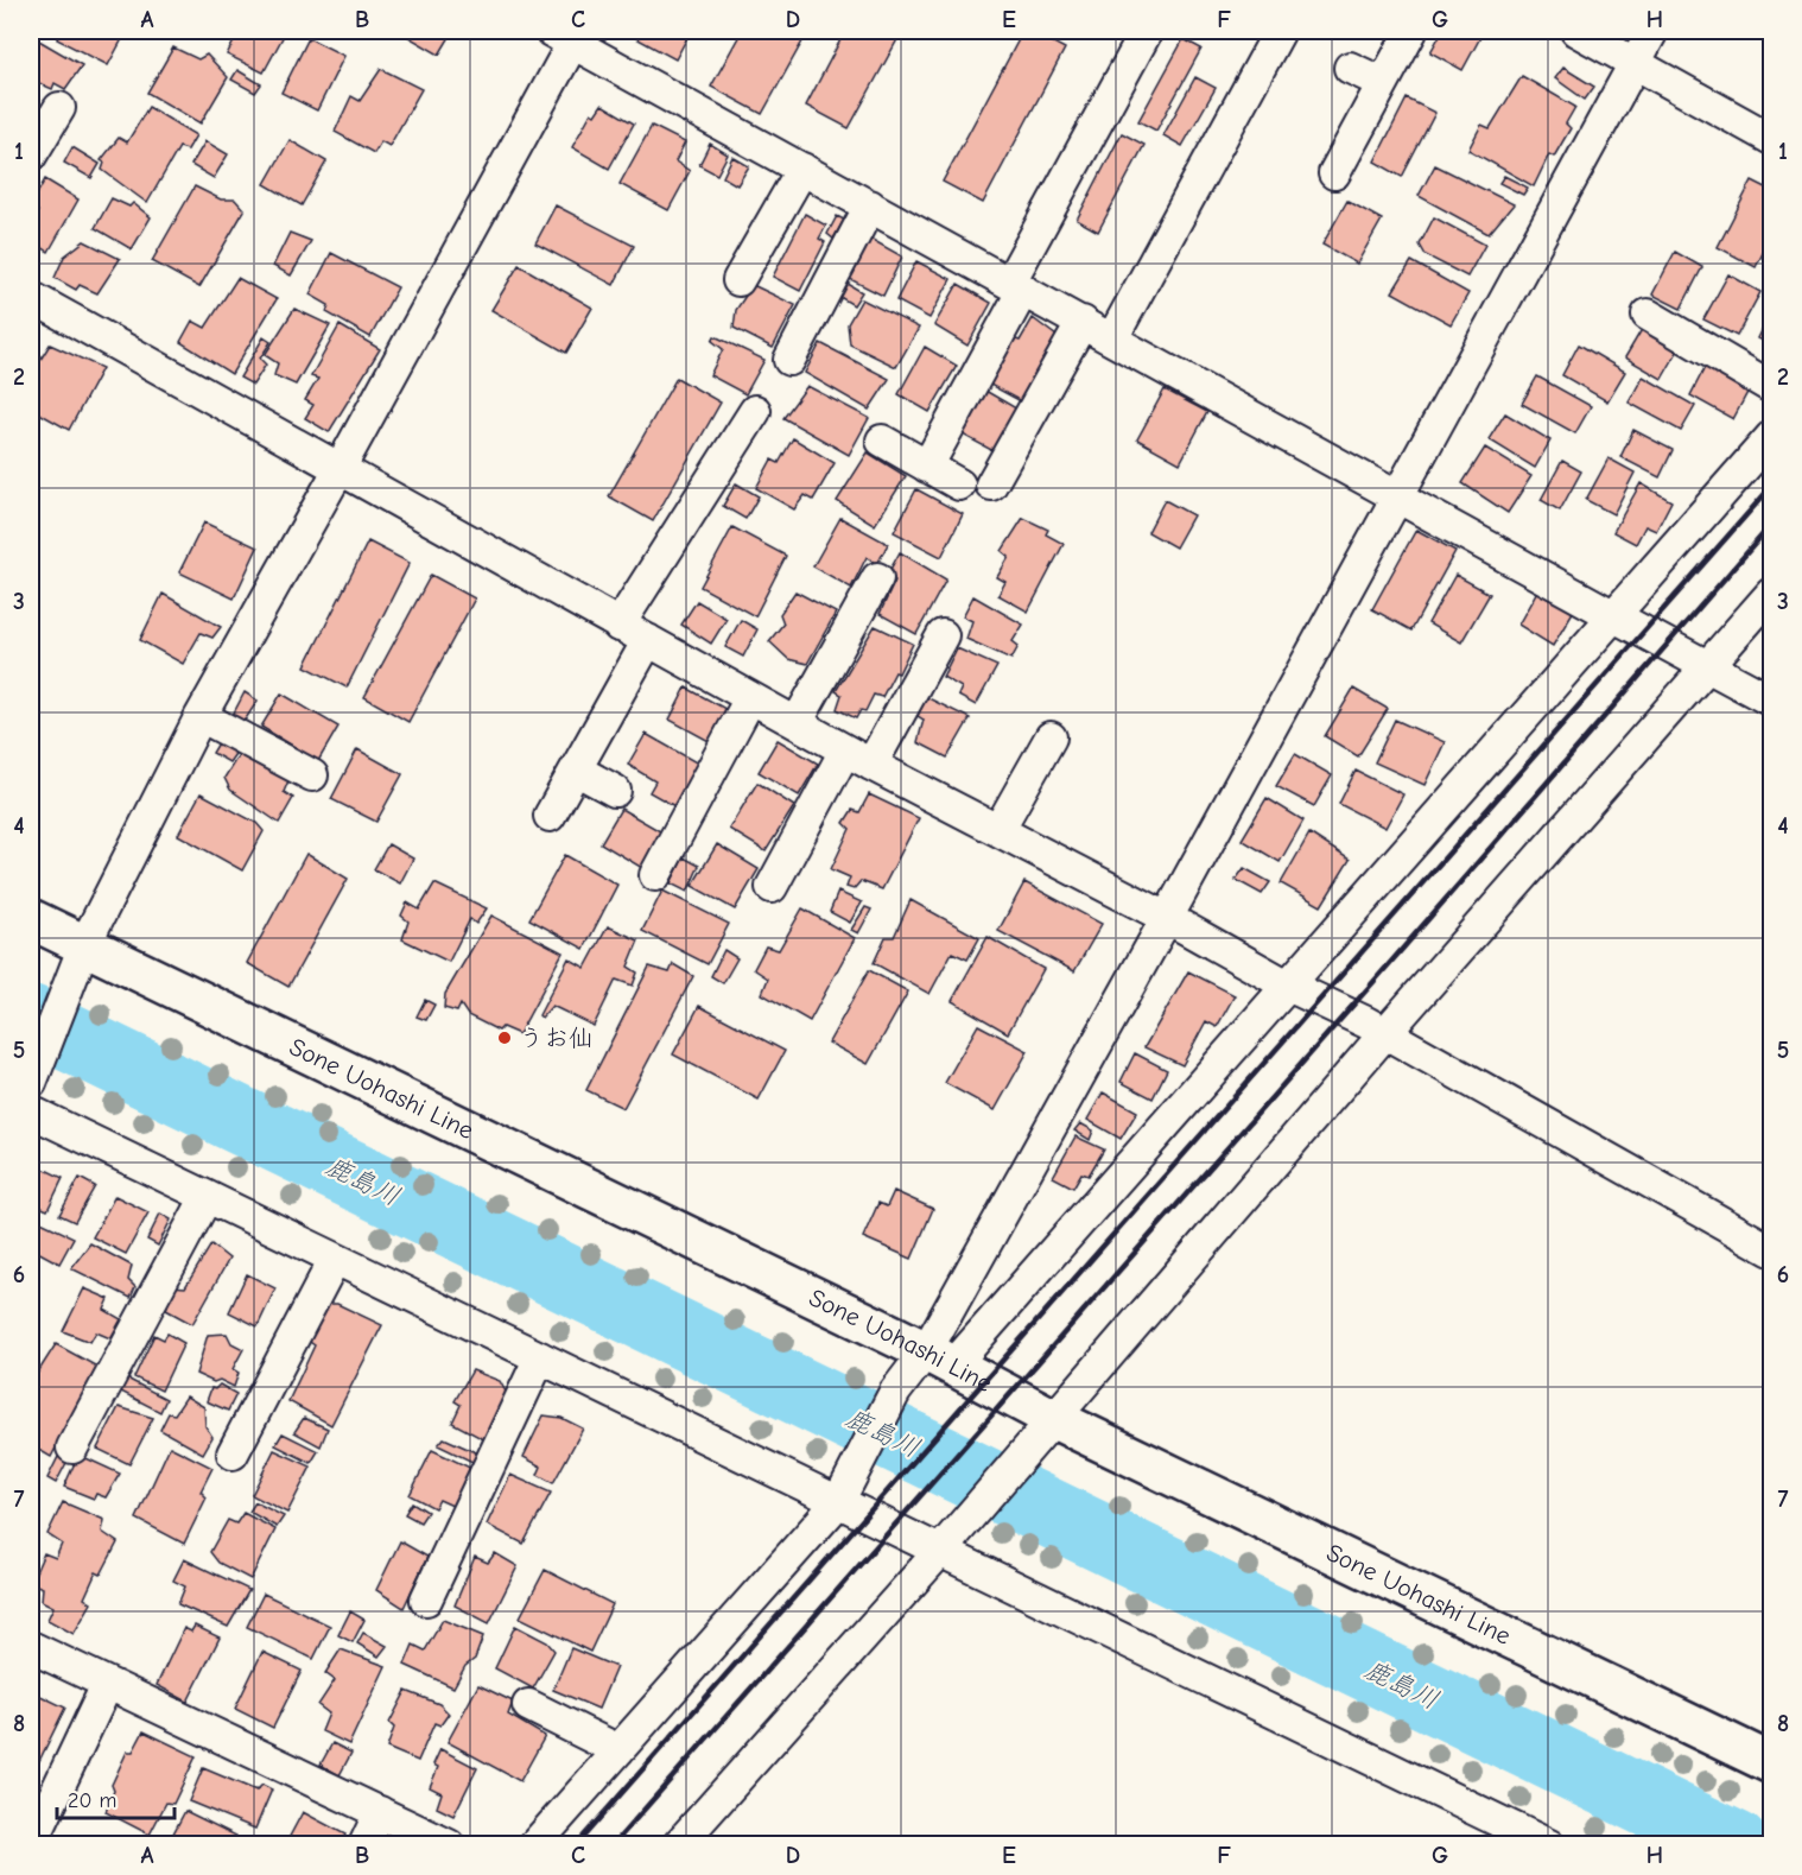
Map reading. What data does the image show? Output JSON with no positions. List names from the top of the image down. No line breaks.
{"streets":{"main road":["Sone Uohashi Line"]},"water":["鹿島川"],"places":["うお仙"],"scale_bar":"20 m","grid":{"columns":["A","B","C","D","E","F","G","H"],"rows":["1","2","3","4","5","6","7","8"]}}
